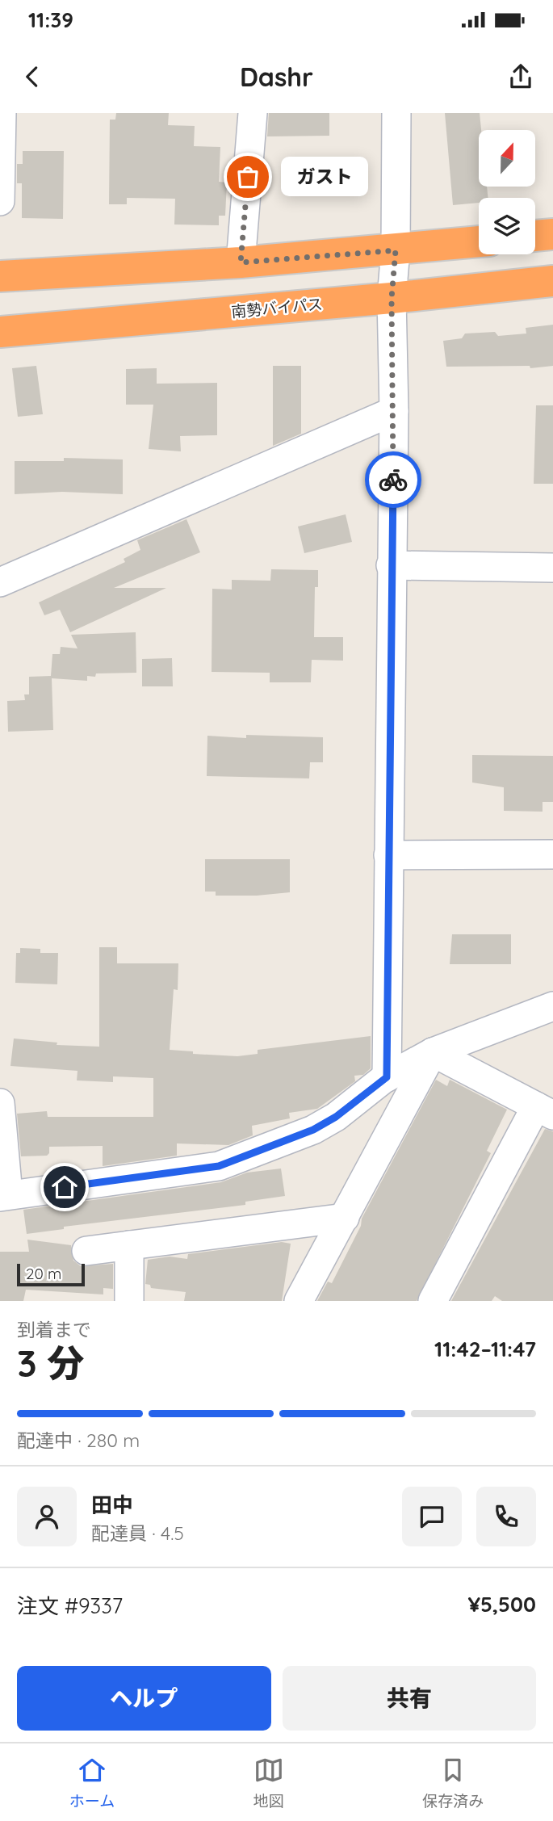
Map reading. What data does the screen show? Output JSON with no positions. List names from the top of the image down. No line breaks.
{"streets":{"highway":["南勢バイパス"]},"places":["ガスト"],"scale_bar":"20 m","north":"top","page":{"status":"11:39","header":"Dashr","bubble":"ガスト","scale":"20 m","heading":["3 分","到着まで","11:42–11:47"],"panel":["田中","配達員 · 4.5","注文 #9337","¥5,500"],"bar":"配達中 · 280 m","buttons":["ヘルプ","共有"],"tabs":["ホーム","地図","保存済み"]}}
